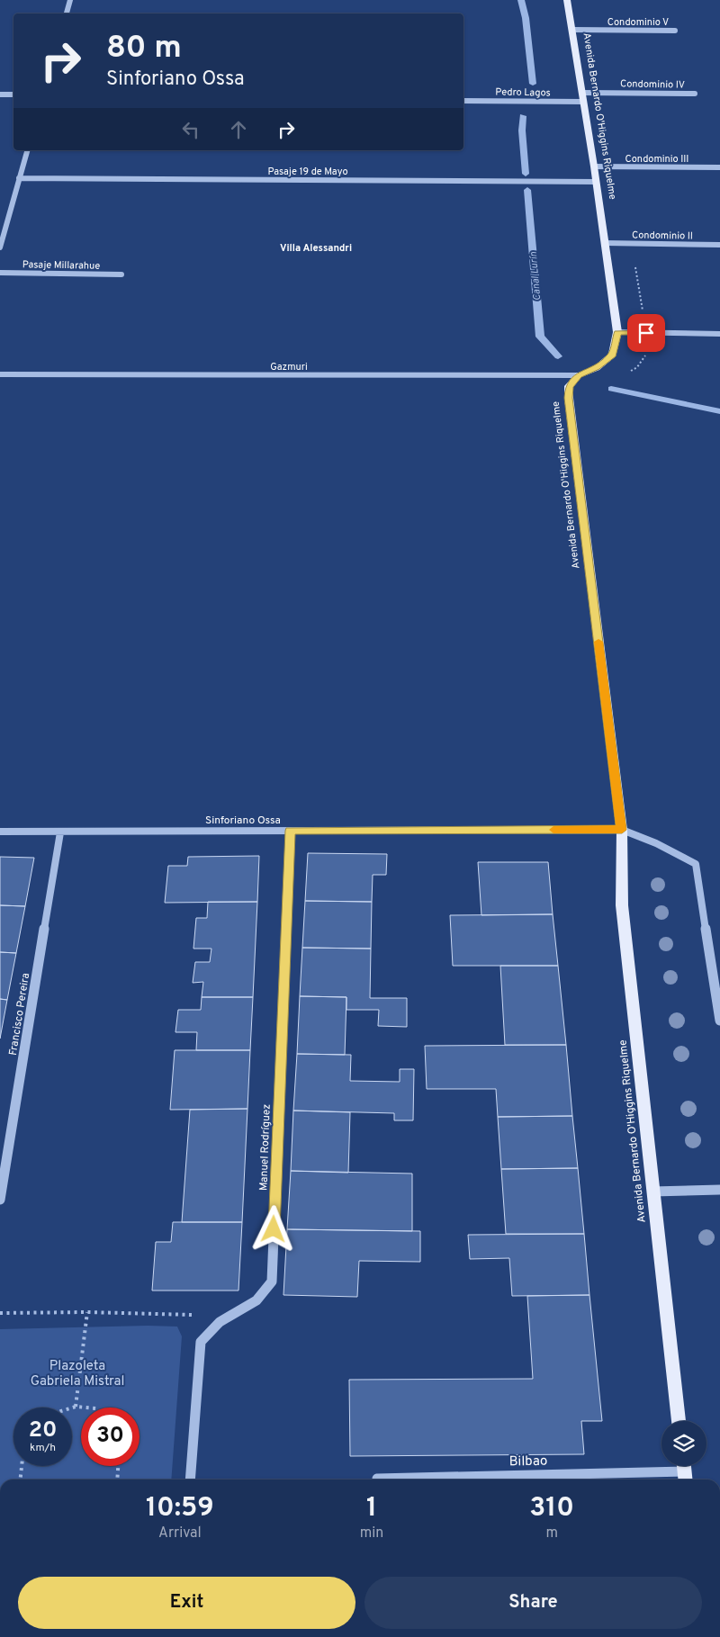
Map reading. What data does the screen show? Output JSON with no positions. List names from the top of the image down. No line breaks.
{"streets":{"main road":["Avenida Bernardo O'Higgins Riquelme"],"street":["Condominio V","Condominio IV","Pedro Lagos","Condominio III","Pasaje 19 de Mayo","Condominio II","Pasaje Millarahue","Gazmuri","Sinforiano Ossa","Francisco Pereira","Manuel Rodríguez","Bilbao"]},"crossings":[["Condominio V","Avenida Bernardo O'Higgins Riquelme"],["Condominio IV","Pedro Lagos"],["Condominio IV","Avenida Bernardo O'Higgins Riquelme"],["Pedro Lagos","Avenida Bernardo O'Higgins Riquelme"],["Avenida Bernardo O'Higgins Riquelme","Condominio III"],["Avenida Bernardo O'Higgins Riquelme","Pasaje 19 de Mayo"],["Avenida Bernardo O'Higgins Riquelme","Condominio II"],["Avenida Bernardo O'Higgins Riquelme","Gazmuri"],["Avenida Bernardo O'Higgins Riquelme","Sinforiano Ossa"],["Sinforiano Ossa","Francisco Pereira"],["Sinforiano Ossa","Manuel Rodríguez"]],"districts":["Villa Alessandri"],"water":["Canal Lurín"],"parks":["Plazoleta Gabriela Mistral"],"page":{"turn":["80 m","Sinforiano Ossa"],"speed":"20 km/h","limit":"30","eta":["10:59","Arrival","1","min","310","m"],"buttons":["Exit","Share"]}}
